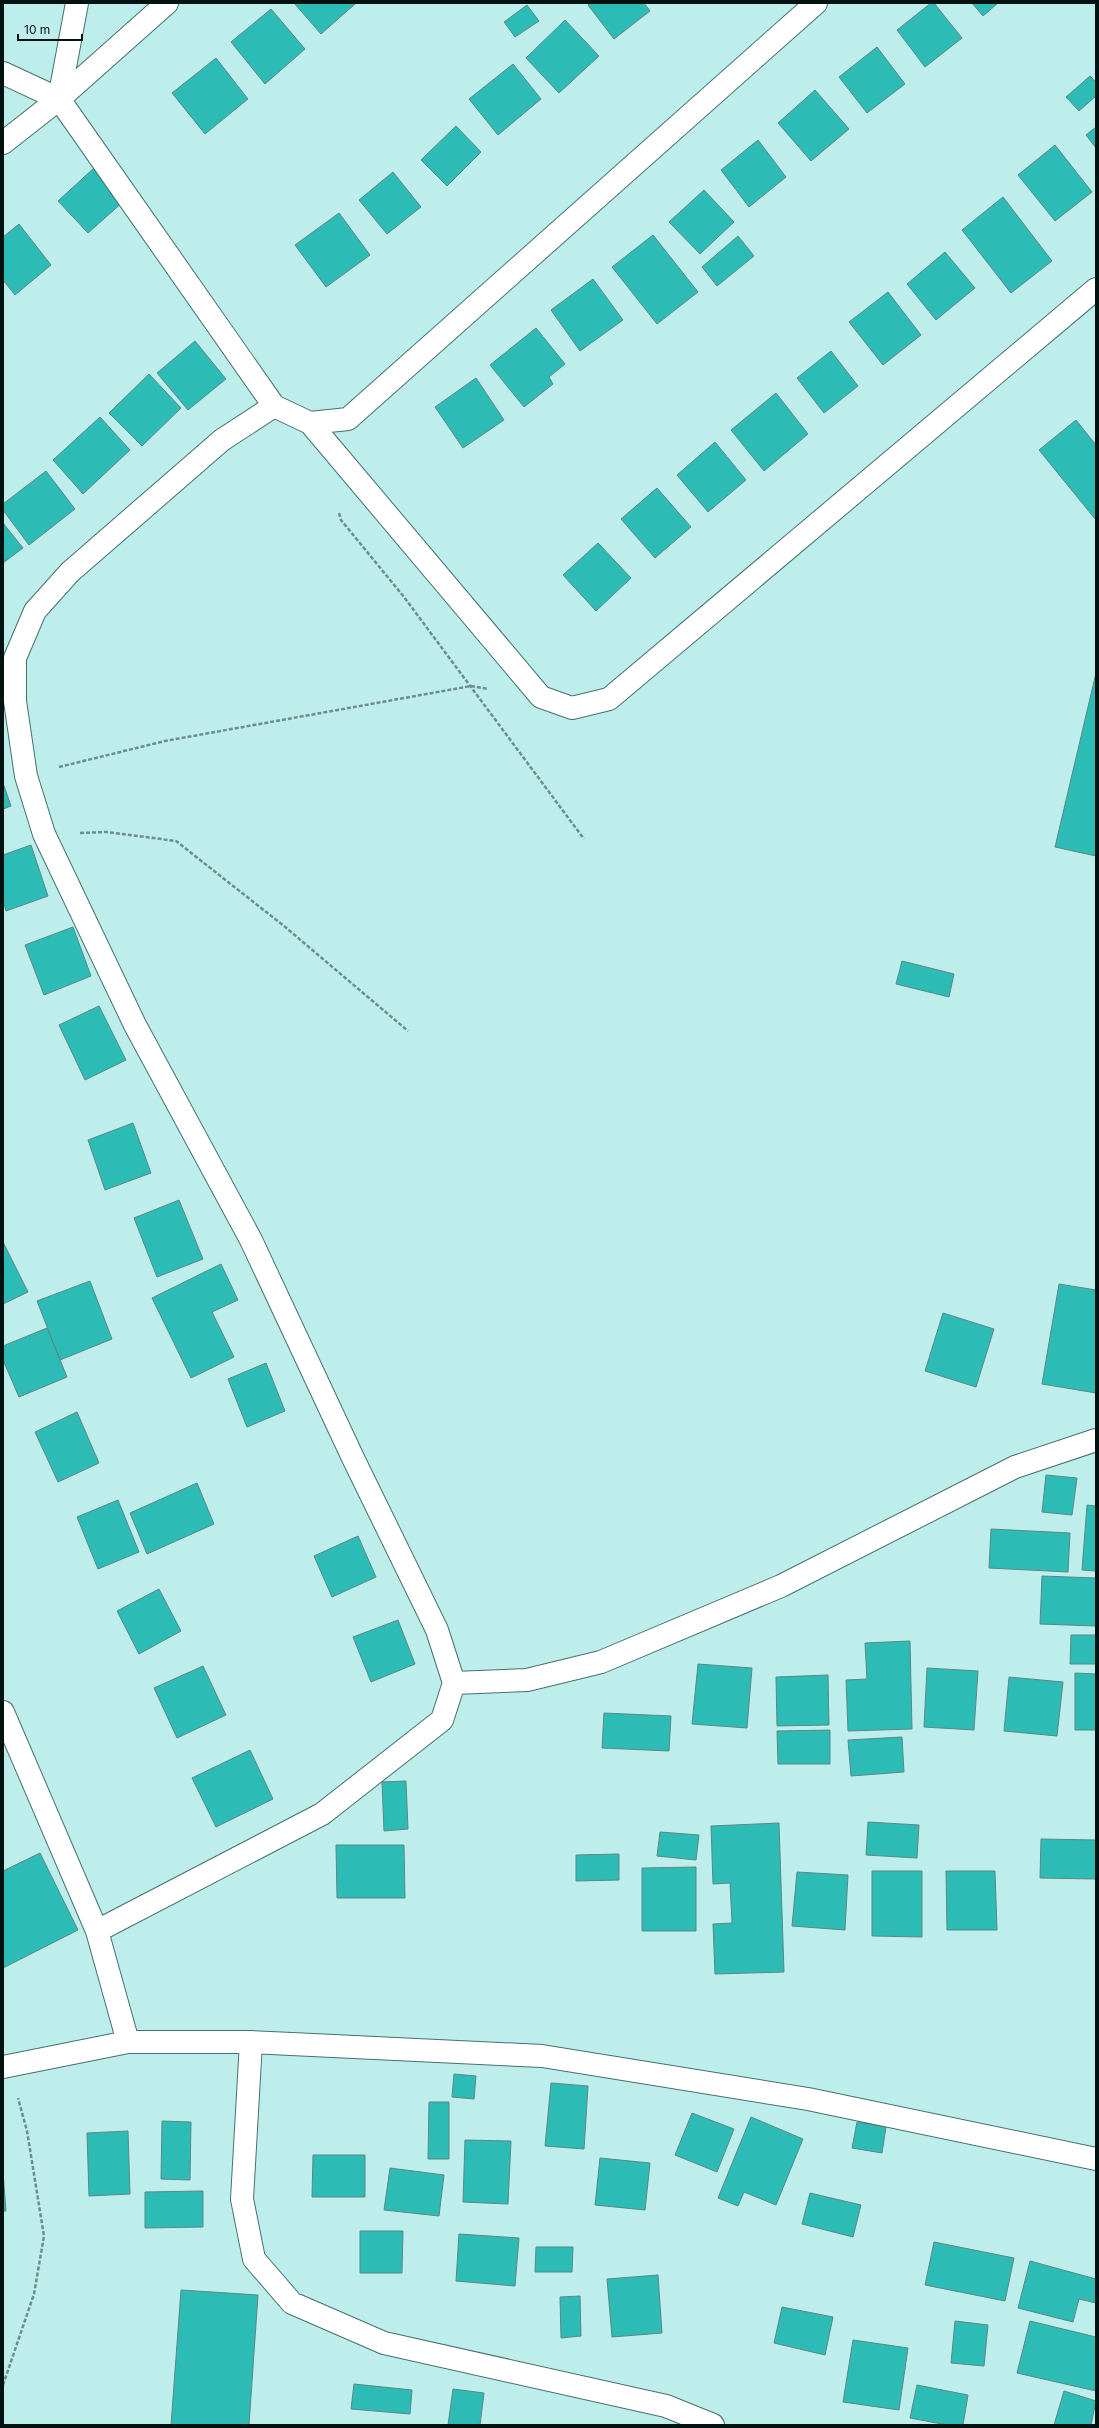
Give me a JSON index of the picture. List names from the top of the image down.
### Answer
{
  "scale_bar": "10 m"
}
